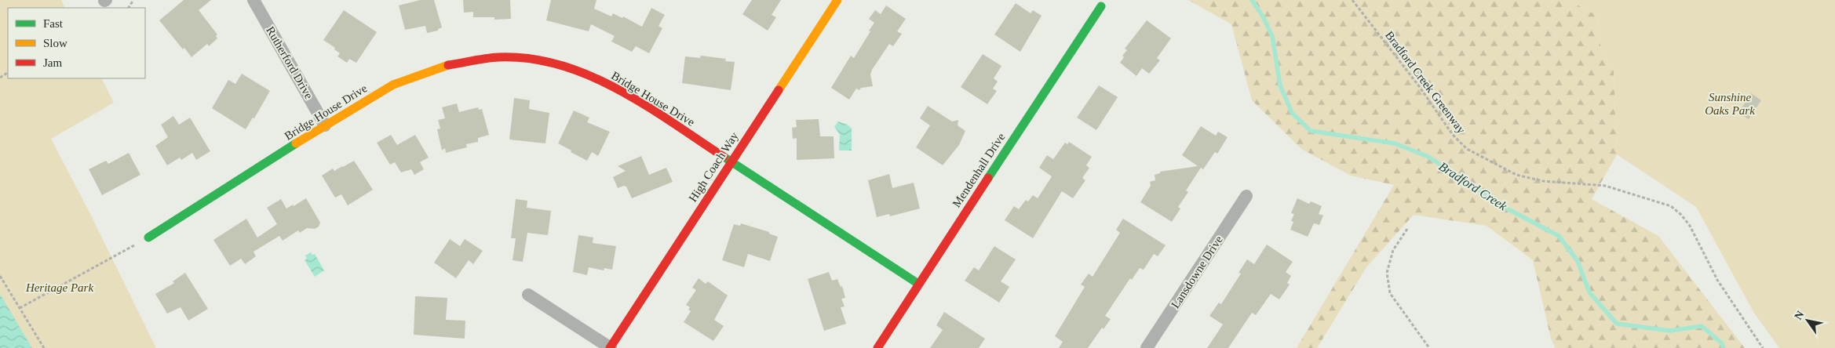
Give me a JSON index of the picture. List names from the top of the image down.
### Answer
{
  "streets": {
    "street": [
      "Rutherford Drive",
      "Bridge House Drive",
      "High Coach Way",
      "Mendenhall Drive",
      "Lansdowne Drive"
    ],
    "path": ["Bradford Creek Greenway"]
  },
  "crossings": [
    ["Rutherford Drive", "Bridge House Drive"],
    ["Bridge House Drive", "High Coach Way"],
    ["Bridge House Drive", "Mendenhall Drive"]
  ],
  "water": ["Bradford Creek"],
  "parks": ["Sunshine Oaks Park", "Heritage Park"],
  "legend": ["Fast", "Slow", "Jam"],
  "north": "top left"
}
